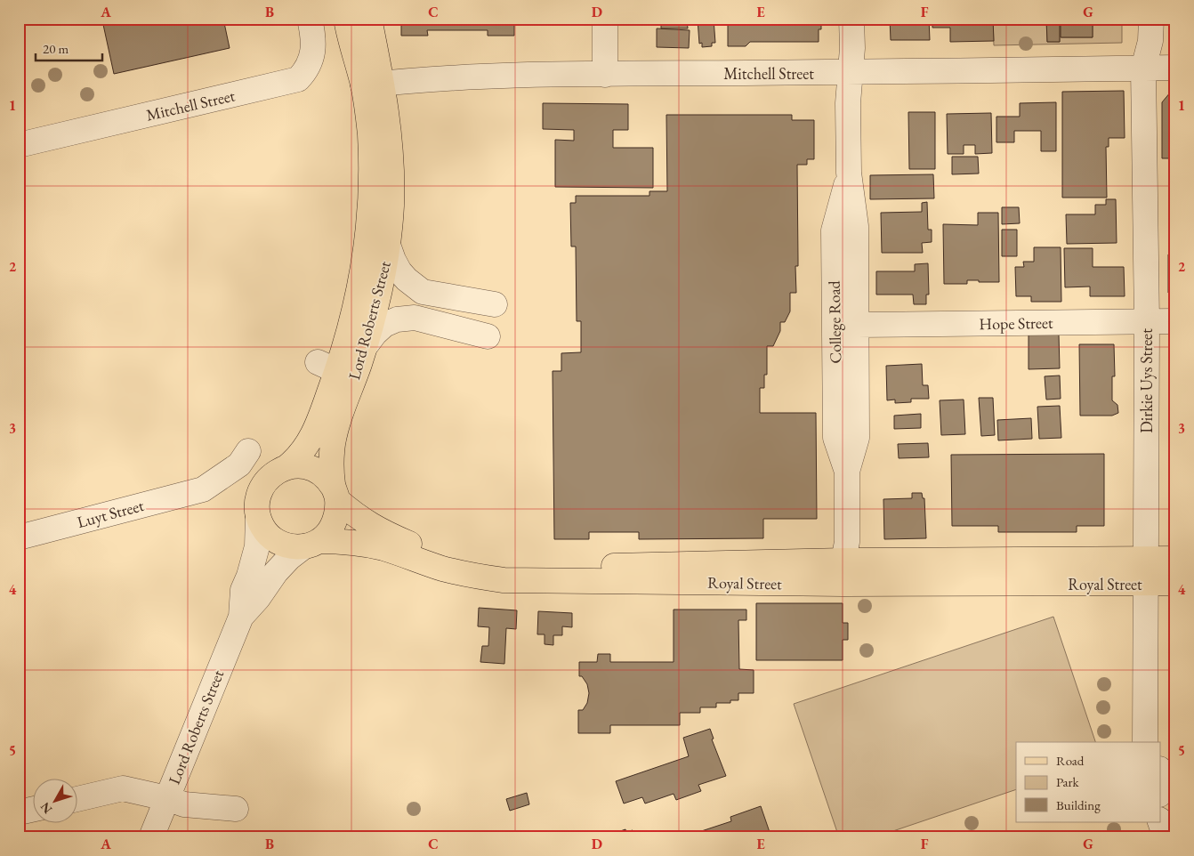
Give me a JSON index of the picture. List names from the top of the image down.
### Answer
{
  "streets": {
    "main road": ["Lord Roberts Street", "Royal Street"],
    "street": [
      "Mitchell Street",
      "College Road",
      "Hope Street",
      "Dirkie Uys Street",
      "Luyt Street"
    ]
  },
  "crossings": [
    ["Mitchell Street", "Lord Roberts Street"],
    ["Mitchell Street", "College Road"],
    ["Mitchell Street", "Dirkie Uys Street"],
    ["Lord Roberts Street", "Royal Street"],
    ["College Road", "Hope Street"],
    ["College Road", "Royal Street"],
    ["Hope Street", "Dirkie Uys Street"],
    ["Dirkie Uys Street", "Royal Street"]
  ],
  "legend": ["Road", "Park", "Building"],
  "scale_bar": "20 m",
  "north": "bottom left",
  "grid": {
    "columns": [
      "A",
      "B",
      "C",
      "D",
      "E",
      "F",
      "G"
    ],
    "rows": [
      "1",
      "2",
      "3",
      "4",
      "5"
    ]
  }
}
